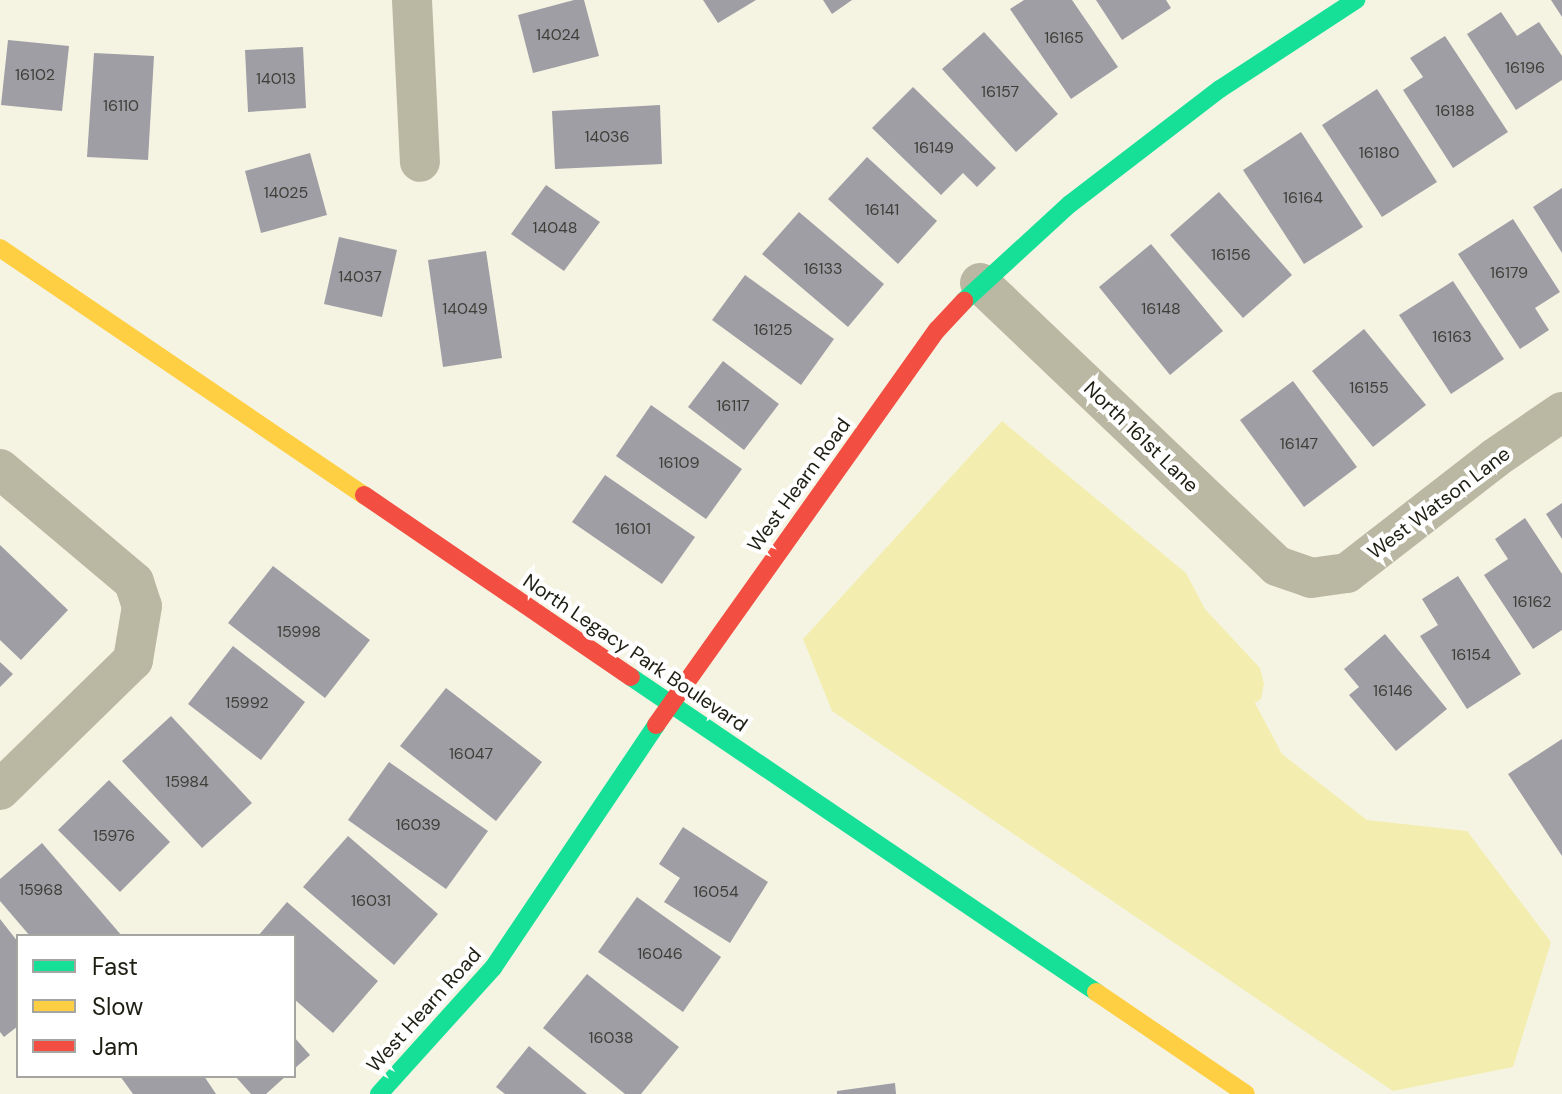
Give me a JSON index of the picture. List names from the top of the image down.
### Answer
{
  "streets": {
    "street": [
      "North 161st Lane",
      "West Hearn Road",
      "West Watson Lane",
      "North Legacy Park Boulevard"
    ]
  },
  "crossings": [
    ["North 161st Lane", "West Hearn Road"],
    ["North 161st Lane", "West Watson Lane"],
    ["West Hearn Road", "North Legacy Park Boulevard"]
  ],
  "house_numbers": [
    "14024",
    "16165",
    "16196",
    "16102",
    "14013",
    "16157",
    "16110",
    "16188",
    "14036",
    "16149",
    "16180",
    "14025",
    "16164",
    "16141",
    "14048",
    "16156",
    "16133",
    "16179",
    "14037",
    "14049",
    "16148",
    "16125",
    "16163",
    "16155",
    "16117",
    "16147",
    "16109",
    "16101",
    "16162",
    "15998",
    "16154",
    "16146",
    "15992",
    "16047",
    "15984",
    "16039",
    "15976",
    "15968",
    "16054",
    "16031",
    "16046",
    "16038"
  ],
  "legend": ["Fast", "Slow", "Jam"]
}
